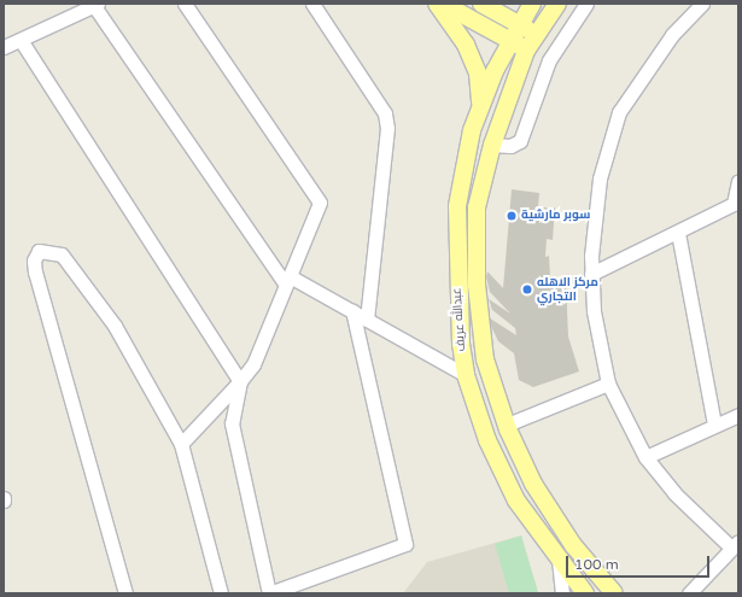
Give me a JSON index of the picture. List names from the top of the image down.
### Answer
{
  "streets": {
    "main road": ["عبدالله عريف"]
  },
  "places": ["سوبر مارشية", "مركز الاهله التجاري"],
  "scale_bar": "100 m"
}
